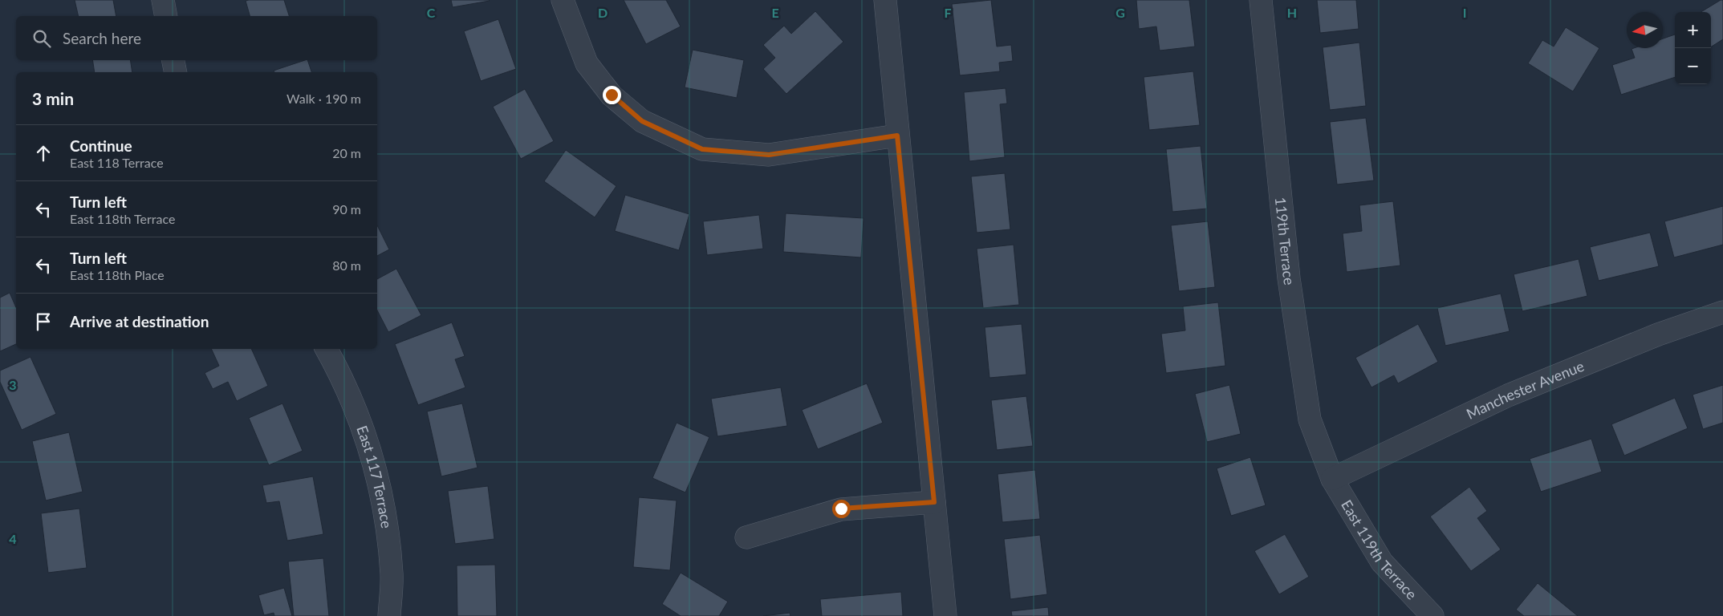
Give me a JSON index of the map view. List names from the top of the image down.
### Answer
{
  "streets": {
    "street": [
      "119th Terrace",
      "Manchester Avenue",
      "East 117 Terrace",
      "East 119th Terrace"
    ]
  },
  "crossings": [
    ["119th Terrace", "Manchester Avenue"],
    ["119th Terrace", "East 119th Terrace"],
    ["Manchester Avenue", "East 119th Terrace"]
  ],
  "north": "left",
  "page": {
    "map_buttons": ["+", "−"],
    "search": "Search here",
    "heading": ["3 min", "Walk · 190 m"],
    "list": [
      ["Continue", "East 118 Terrace", "20 m"],
      ["Turn left", "East 118th Terrace", "90 m"],
      ["Turn left", "East 118th Place", "80 m"],
      "Arrive at destination"
    ]
  },
  "grid": {
    "columns": [
      "C",
      "D",
      "E",
      "F",
      "G",
      "H",
      "I"
    ],
    "rows": ["3", "4"]
  }
}
